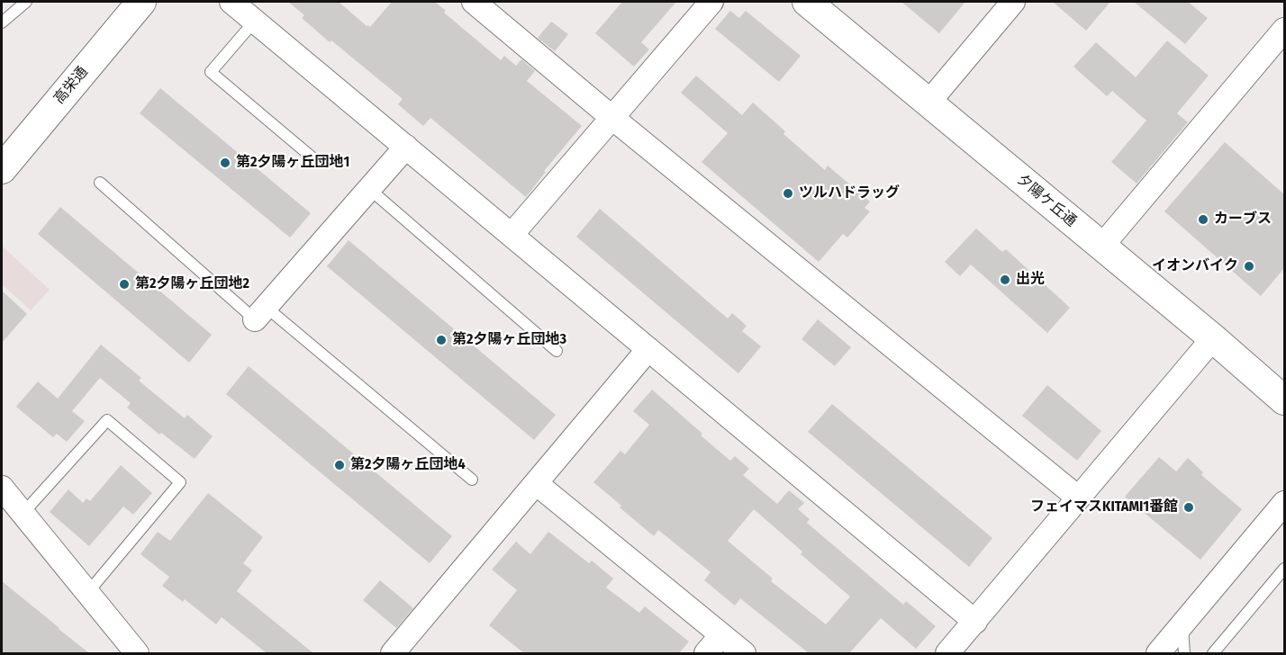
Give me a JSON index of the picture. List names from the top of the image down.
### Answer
{
  "streets": {
    "street": ["高栄通", "夕陽ケ丘通"]
  },
  "places": [
    "第2夕陽ヶ丘団地1",
    "ツルハドラッグ",
    "カーブス",
    "イオンバイク",
    "出光",
    "第2夕陽ヶ丘団地2",
    "第2夕陽ヶ丘団地3",
    "第2夕陽ヶ丘団地4",
    "フェイマスKITAMI1番館"
  ]
}
